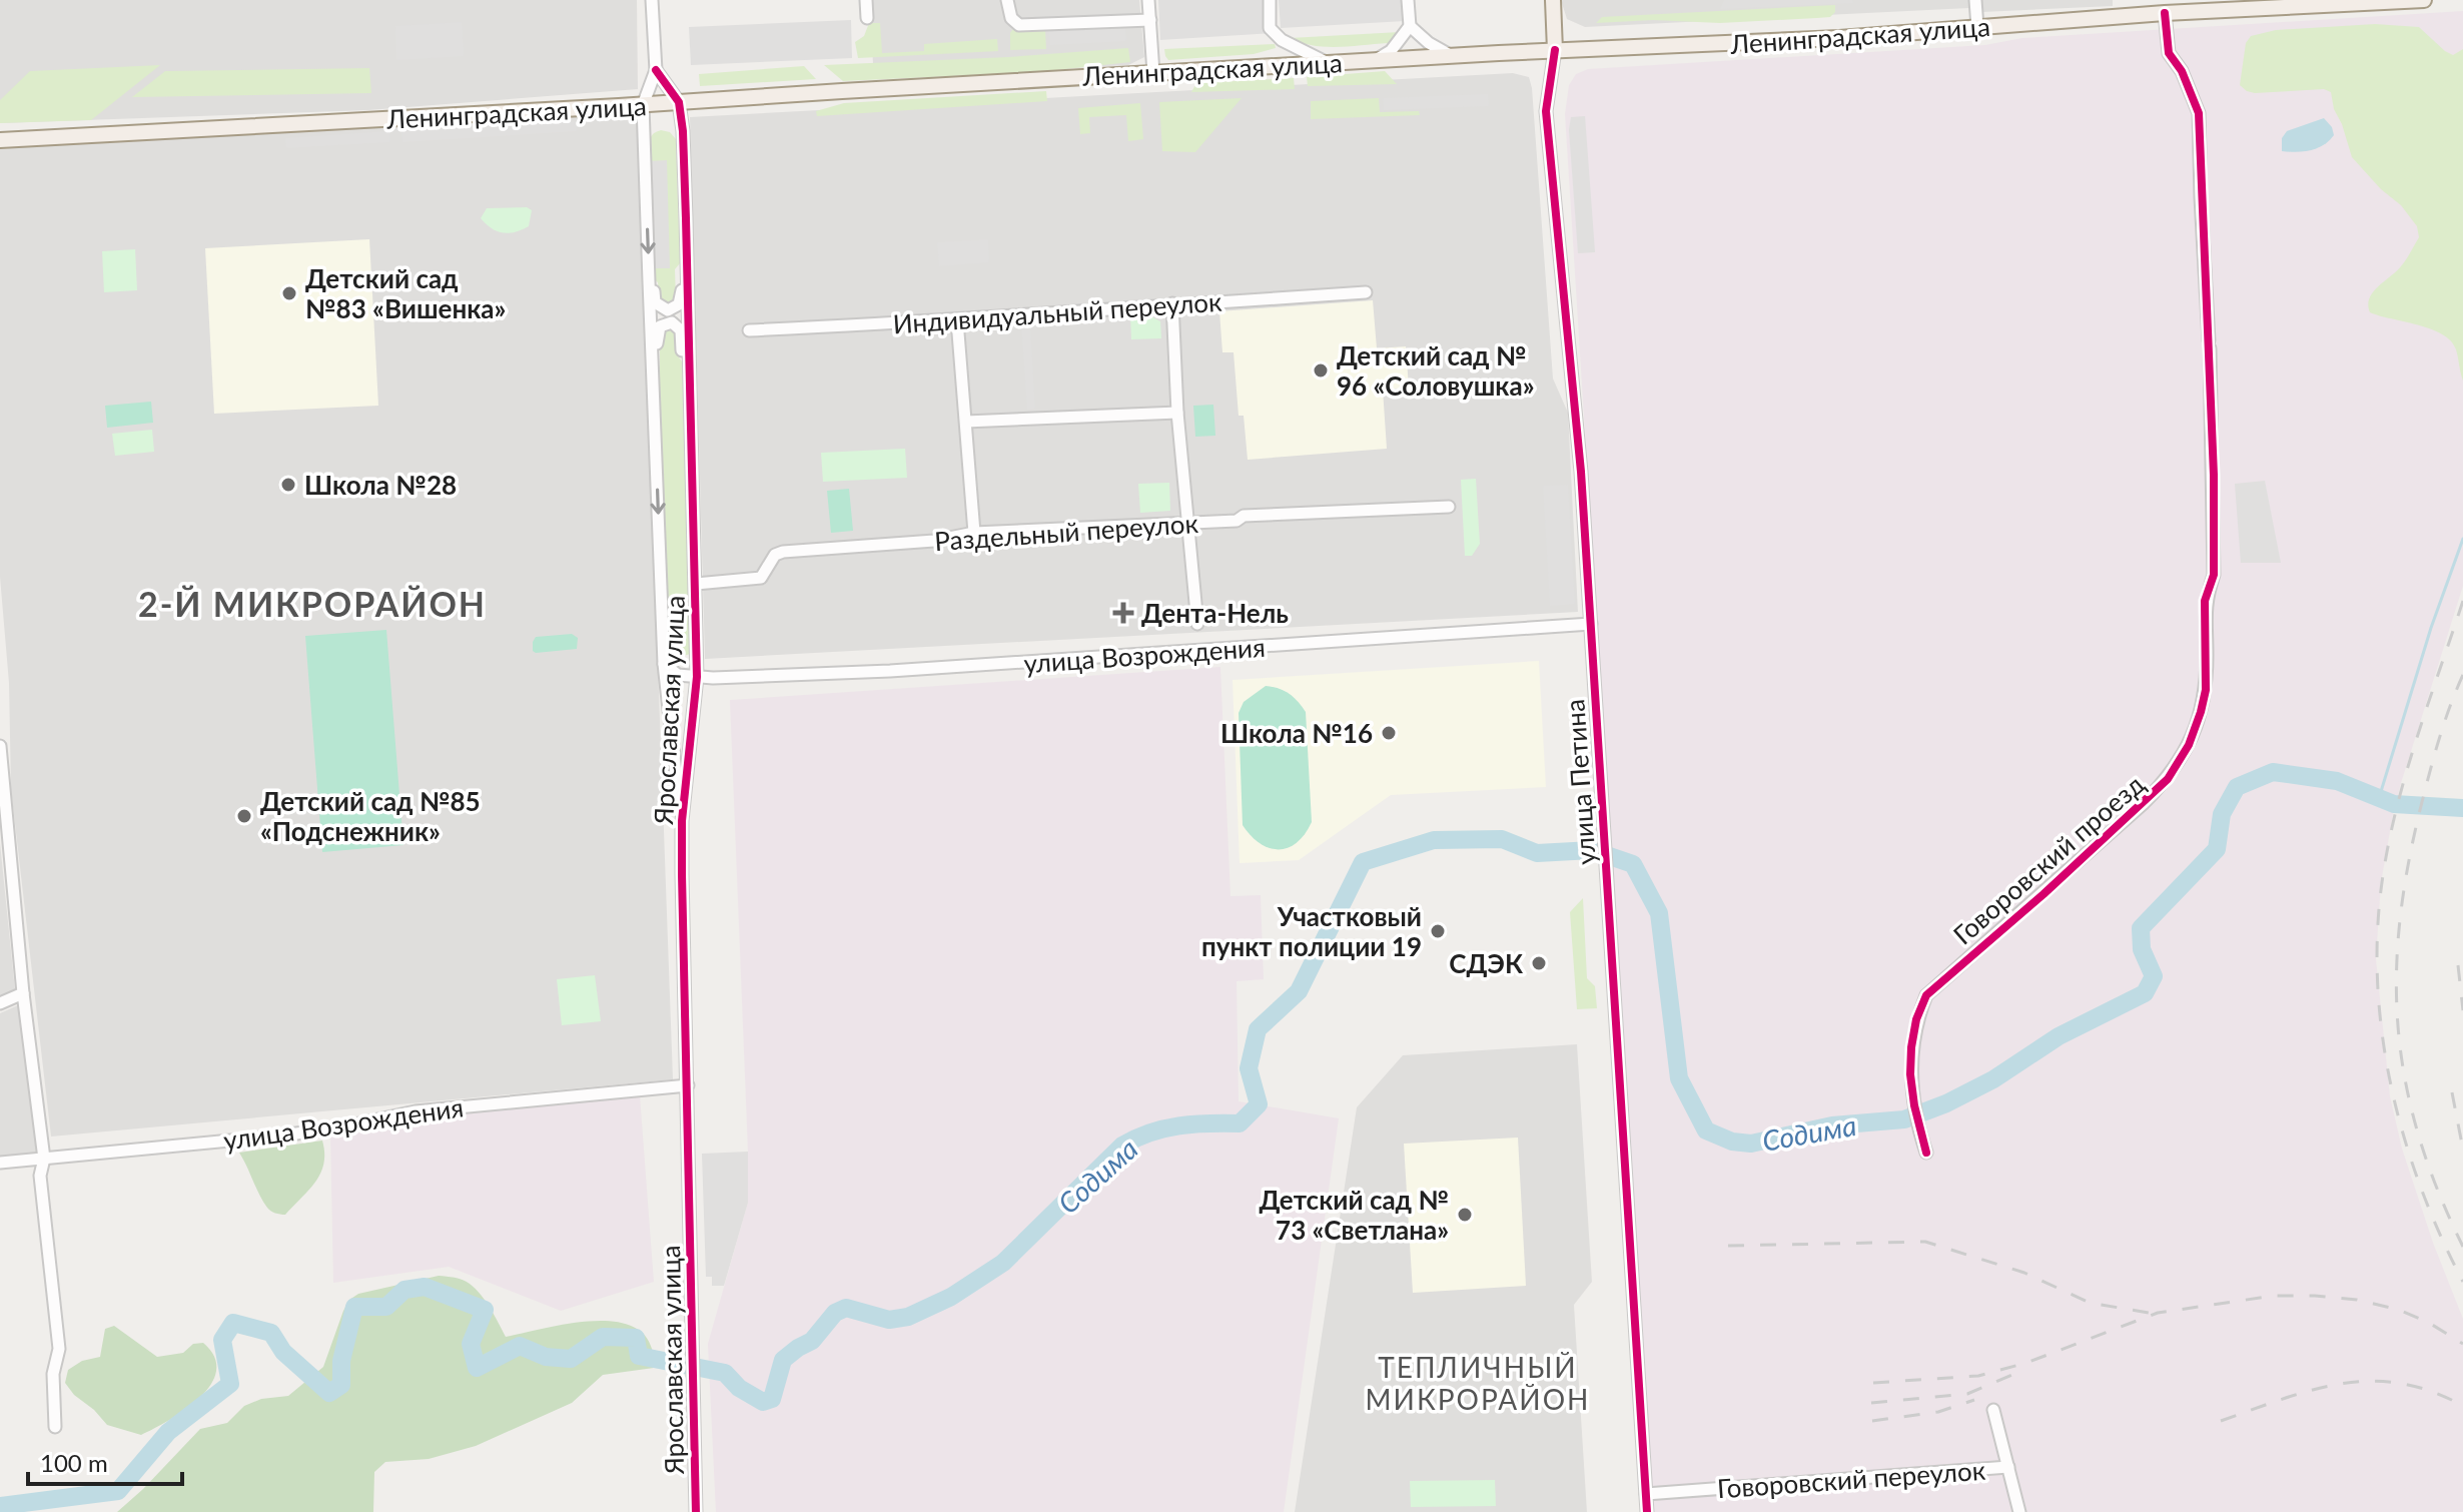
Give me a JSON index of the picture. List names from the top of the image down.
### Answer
{
  "streets": {
    "main road": ["Ленинградская улица", "улица Петина"],
    "street": [
      "Индивидуальный переулок",
      "Раздельный переулок",
      "улица Возрождения",
      "Ярославская улица",
      "Говоровский проезд",
      "Говоровский переулок"
    ]
  },
  "crossings": [
    ["Ленинградская улица", "Ярославская улица"],
    ["Ленинградская улица", "улица Петина"],
    ["Ленинградская улица", "Говоровский проезд"],
    ["Раздельный переулок", "Ярославская улица"],
    ["улица Возрождения", "Ярославская улица"],
    ["улица Возрождения", "улица Петина"],
    ["улица Петина", "Говоровский переулок"]
  ],
  "districts": ["2-Й МИКРОРАЙОН", "ТЕПЛИЧНЫЙ МИКРОРАЙОН"],
  "water": ["Содима"],
  "places": {
    "other": [
      "Детский сад №83 «Вишенка»",
      "Детский сад № 96 «Соловушка»",
      "Школа №28",
      "Школа №16",
      "Детский сад №85 «Подснежник»",
      "Участковый пункт полиции 19",
      "СДЭК",
      "Детский сад № 73 «Светлана»"
    ],
    "health": ["Дента-Нель"]
  },
  "scale_bar": "100 m"
}
